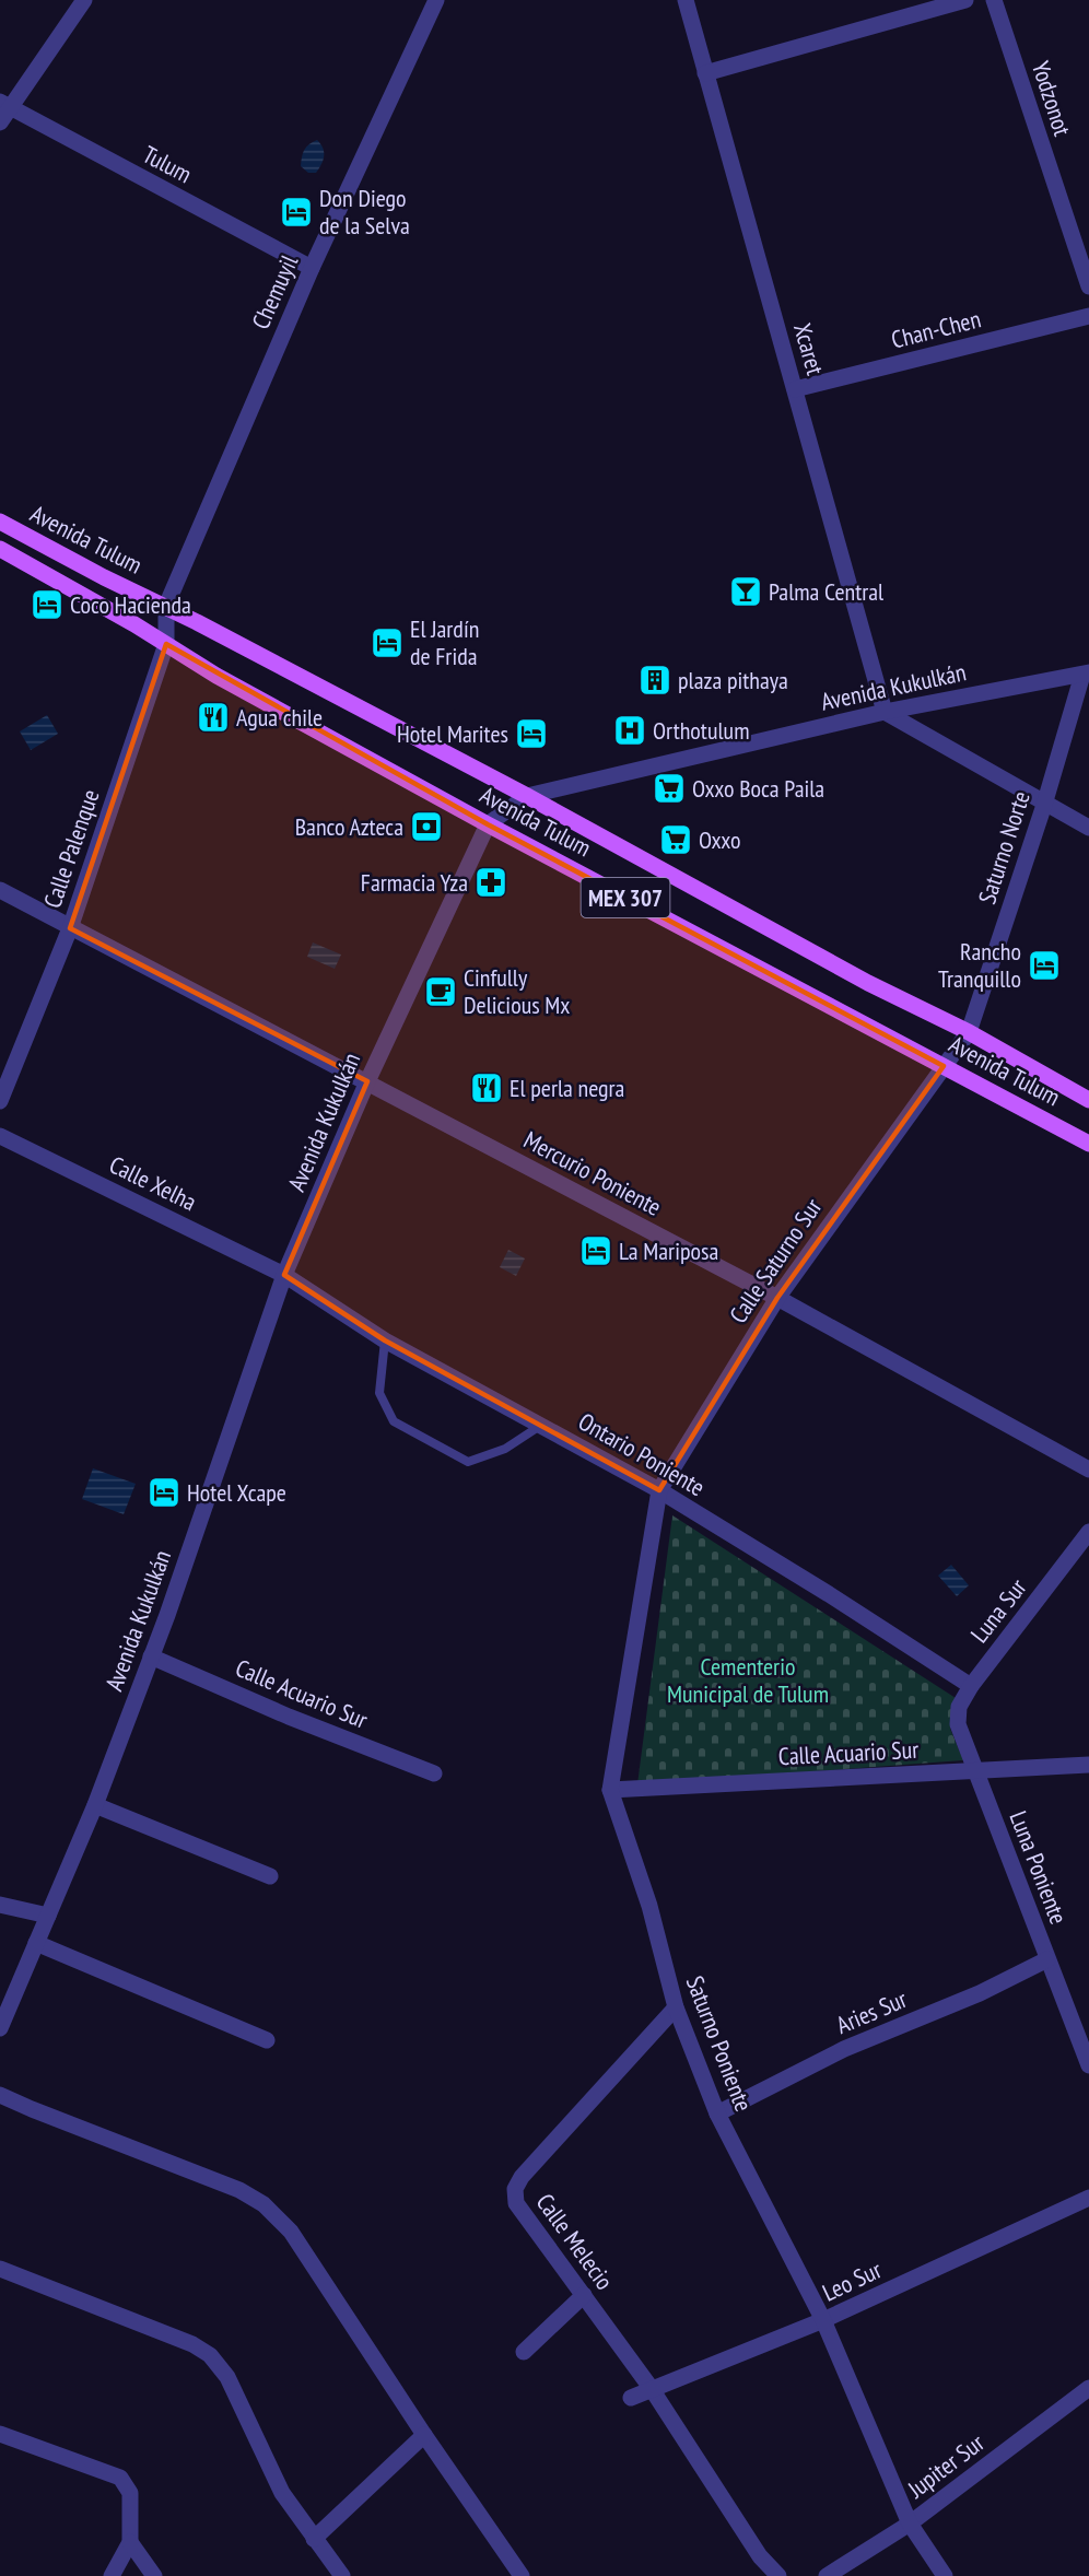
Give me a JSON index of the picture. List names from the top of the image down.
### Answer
{
  "streets": {
    "main road": ["Avenida Tulum", "MEX 307"],
    "street": [
      "Yodzonot",
      "Tulum",
      "Chemuyil",
      "Chan-Chen",
      "Xcaret",
      "Avenida Kukulkán",
      "Saturno Norte",
      "Calle Palenque",
      "Mercurio Poniente",
      "Calle Xelha",
      "Calle Saturno Sur",
      "Ontario Poniente",
      "Luna Sur",
      "Calle Acuario Sur",
      "Luna Poniente",
      "Aries Sur",
      "Saturno Poniente",
      "Calle Melecio",
      "Leo Sur",
      "Jupiter Sur"
    ]
  },
  "crossings": [
    ["Tulum", "Chemuyil"],
    ["Chemuyil", "Avenida Tulum"],
    ["Chemuyil", "Calle Palenque"],
    ["Chan-Chen", "Xcaret"],
    ["Xcaret", "Avenida Kukulkán"],
    ["Avenida Tulum", "Avenida Kukulkán"],
    ["Avenida Tulum", "Saturno Norte"],
    ["Avenida Tulum", "Calle Palenque"],
    ["Avenida Tulum", "Calle Saturno Sur"],
    ["Avenida Kukulkán", "Saturno Norte"],
    ["Avenida Kukulkán", "Mercurio Poniente"],
    ["Avenida Kukulkán", "Calle Xelha"],
    ["Avenida Kukulkán", "Ontario Poniente"],
    ["Avenida Kukulkán", "Calle Acuario Sur"],
    ["Saturno Norte", "Calle Saturno Sur"],
    ["Calle Palenque", "Mercurio Poniente"],
    ["Mercurio Poniente", "Calle Saturno Sur"],
    ["Calle Xelha", "Ontario Poniente"],
    ["Calle Saturno Sur", "Ontario Poniente"],
    ["Calle Saturno Sur", "Saturno Poniente"],
    ["Ontario Poniente", "Luna Sur"],
    ["Ontario Poniente", "Saturno Poniente"],
    ["Luna Sur", "Luna Poniente"],
    ["Calle Acuario Sur", "Luna Poniente"],
    ["Calle Acuario Sur", "Saturno Poniente"],
    ["Luna Poniente", "Aries Sur"],
    ["Aries Sur", "Saturno Poniente"],
    ["Saturno Poniente", "Calle Melecio"],
    ["Saturno Poniente", "Leo Sur"],
    ["Saturno Poniente", "Jupiter Sur"],
    ["Calle Melecio", "Leo Sur"]
  ],
  "parks": ["Cementerio Municipal de Tulum"],
  "places": {
    "hotel": [
      "Don Diego de la Selva",
      "Coco Hacienda",
      "El Jardín de Frida",
      "Hotel Marites",
      "Rancho Tranquillo",
      "La Mariposa",
      "Hotel Xcape"
    ],
    "bar": ["Palma Central"],
    "building": ["plaza pithaya"],
    "restaurant": ["Agua chile", "El perla negra"],
    "hospital": ["Orthotulum"],
    "supermarket": ["Oxxo Boca Paila", "Oxxo"],
    "bank": ["Banco Azteca"],
    "pharmacy": ["Farmacia Yza"],
    "cafe": ["Cinfully Delicious Mx"]
  }
}
